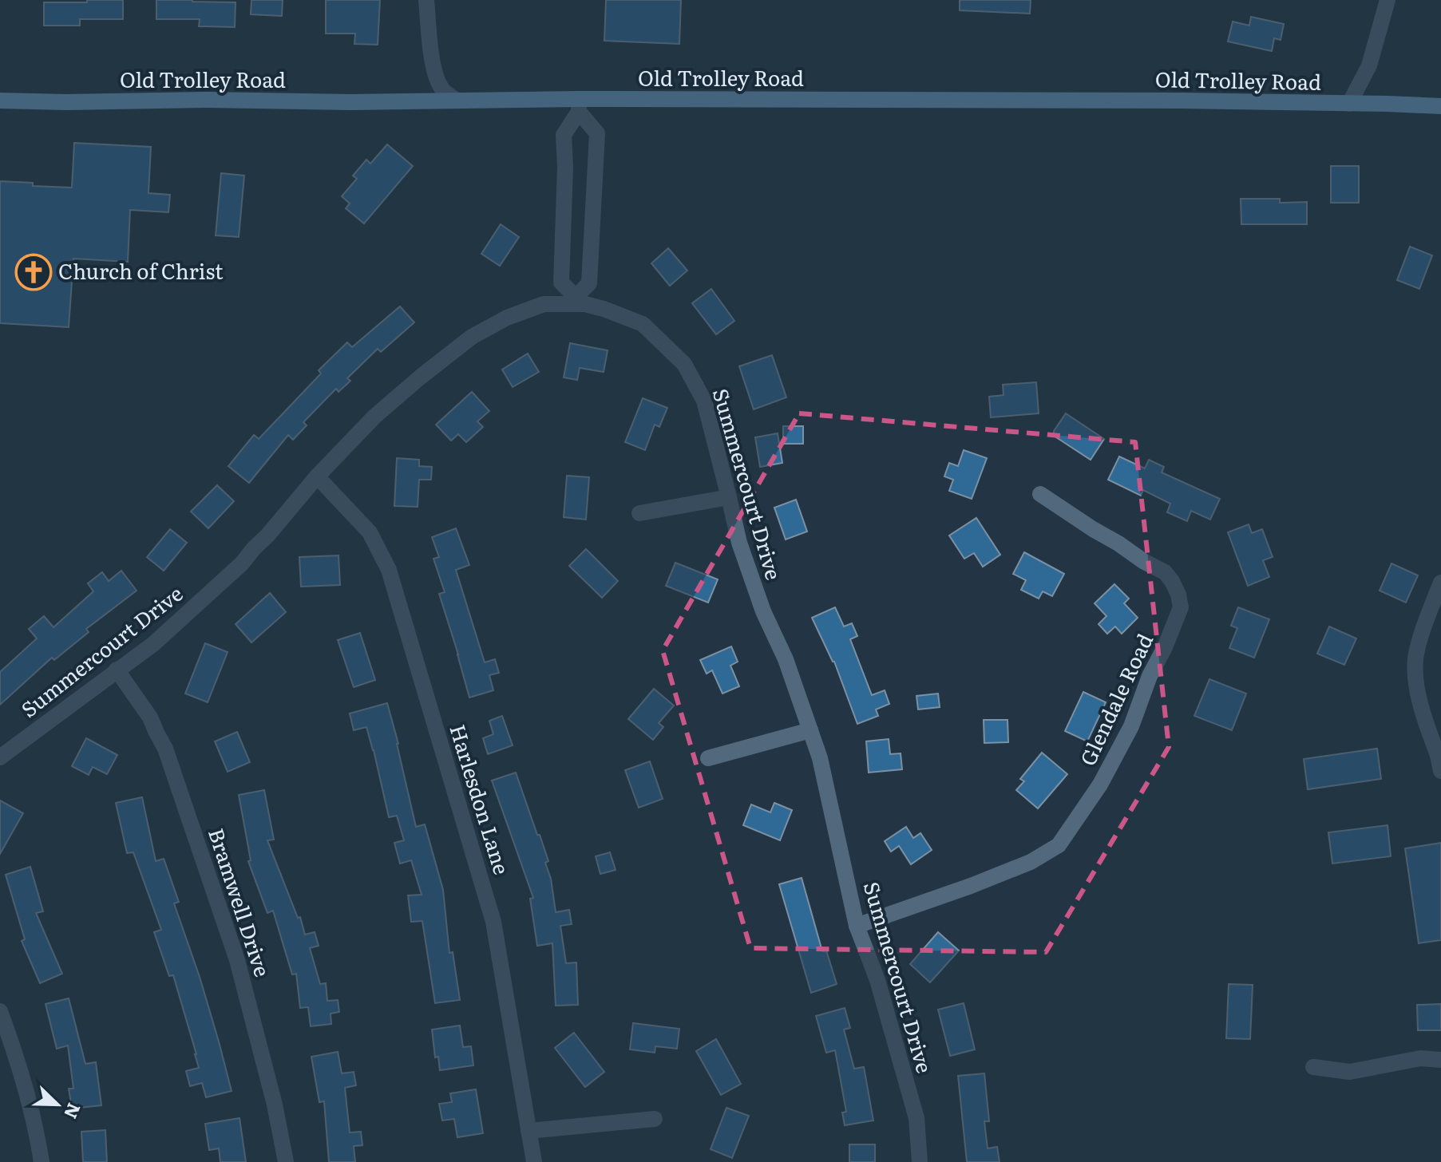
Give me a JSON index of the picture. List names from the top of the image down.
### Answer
{
  "streets": {
    "main road": ["Old Trolley Road"],
    "street": [
      "Summercourt Drive",
      "Glendale Road",
      "Harlesdon Lane",
      "Bramwell Drive"
    ]
  },
  "crossings": [
    ["Summercourt Drive", "Glendale Road"],
    ["Summercourt Drive", "Harlesdon Lane"],
    ["Summercourt Drive", "Bramwell Drive"]
  ],
  "places": {
    "church": ["Church of Christ"]
  },
  "north": "bottom right"
}
